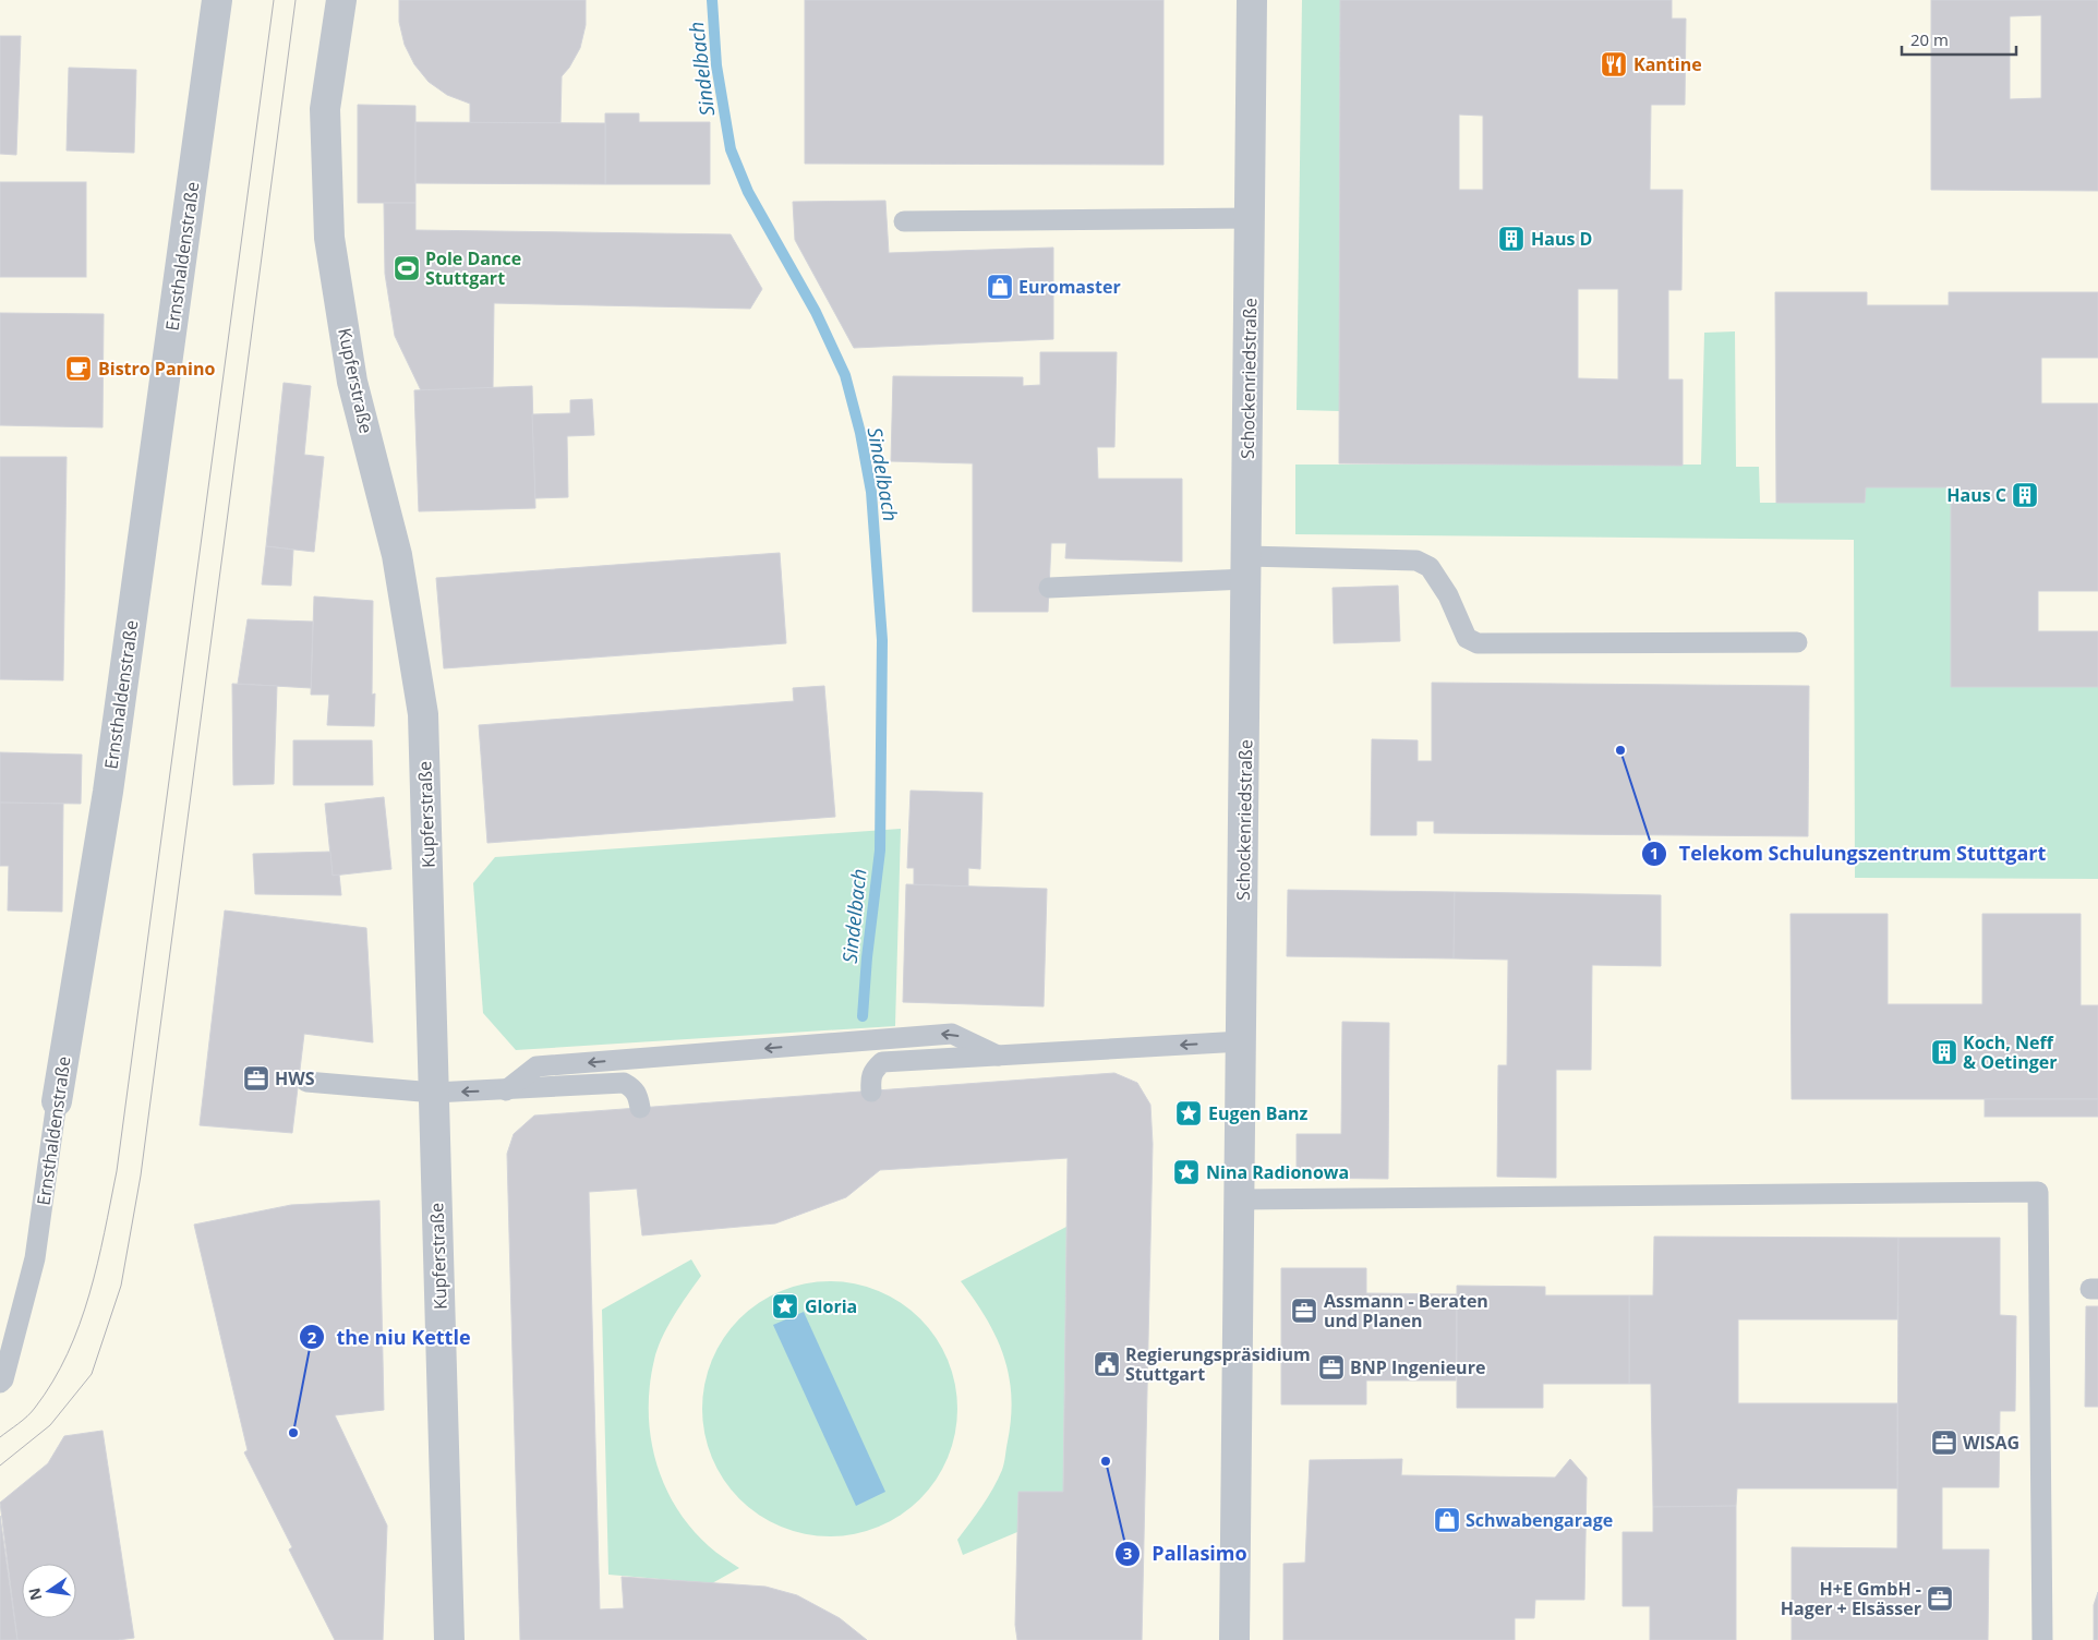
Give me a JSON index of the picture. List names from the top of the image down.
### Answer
{
  "streets": {
    "street": ["Ernsthaldenstraße", "Schockenriedstraße", "Kupferstraße"]
  },
  "water": ["Sindelbach"],
  "places": {
    "restaurant": ["Kantine"],
    "building": ["Haus D", "Haus C", "Koch, Neff & Oetinger"],
    "sports": ["Pole Dance Stuttgart"],
    "shop": ["Euromaster", "Schwabengarage"],
    "cafe": ["Bistro Panino"],
    "other": ["Telekom Schulungszentrum Stuttgart", "the niu Kettle", "Pallasimo"],
    "office": [
      "HWS",
      "Assmann - Beraten und Planen",
      "BNP Ingenieure",
      "WISAG",
      "H+E GmbH - Hager + Elsässer"
    ],
    "place": ["Eugen Banz", "Nina Radionowa", "Gloria"],
    "public building": ["Regierungspräsidium Stuttgart"]
  },
  "scale_bar": "20 m",
  "north": "left"
}
